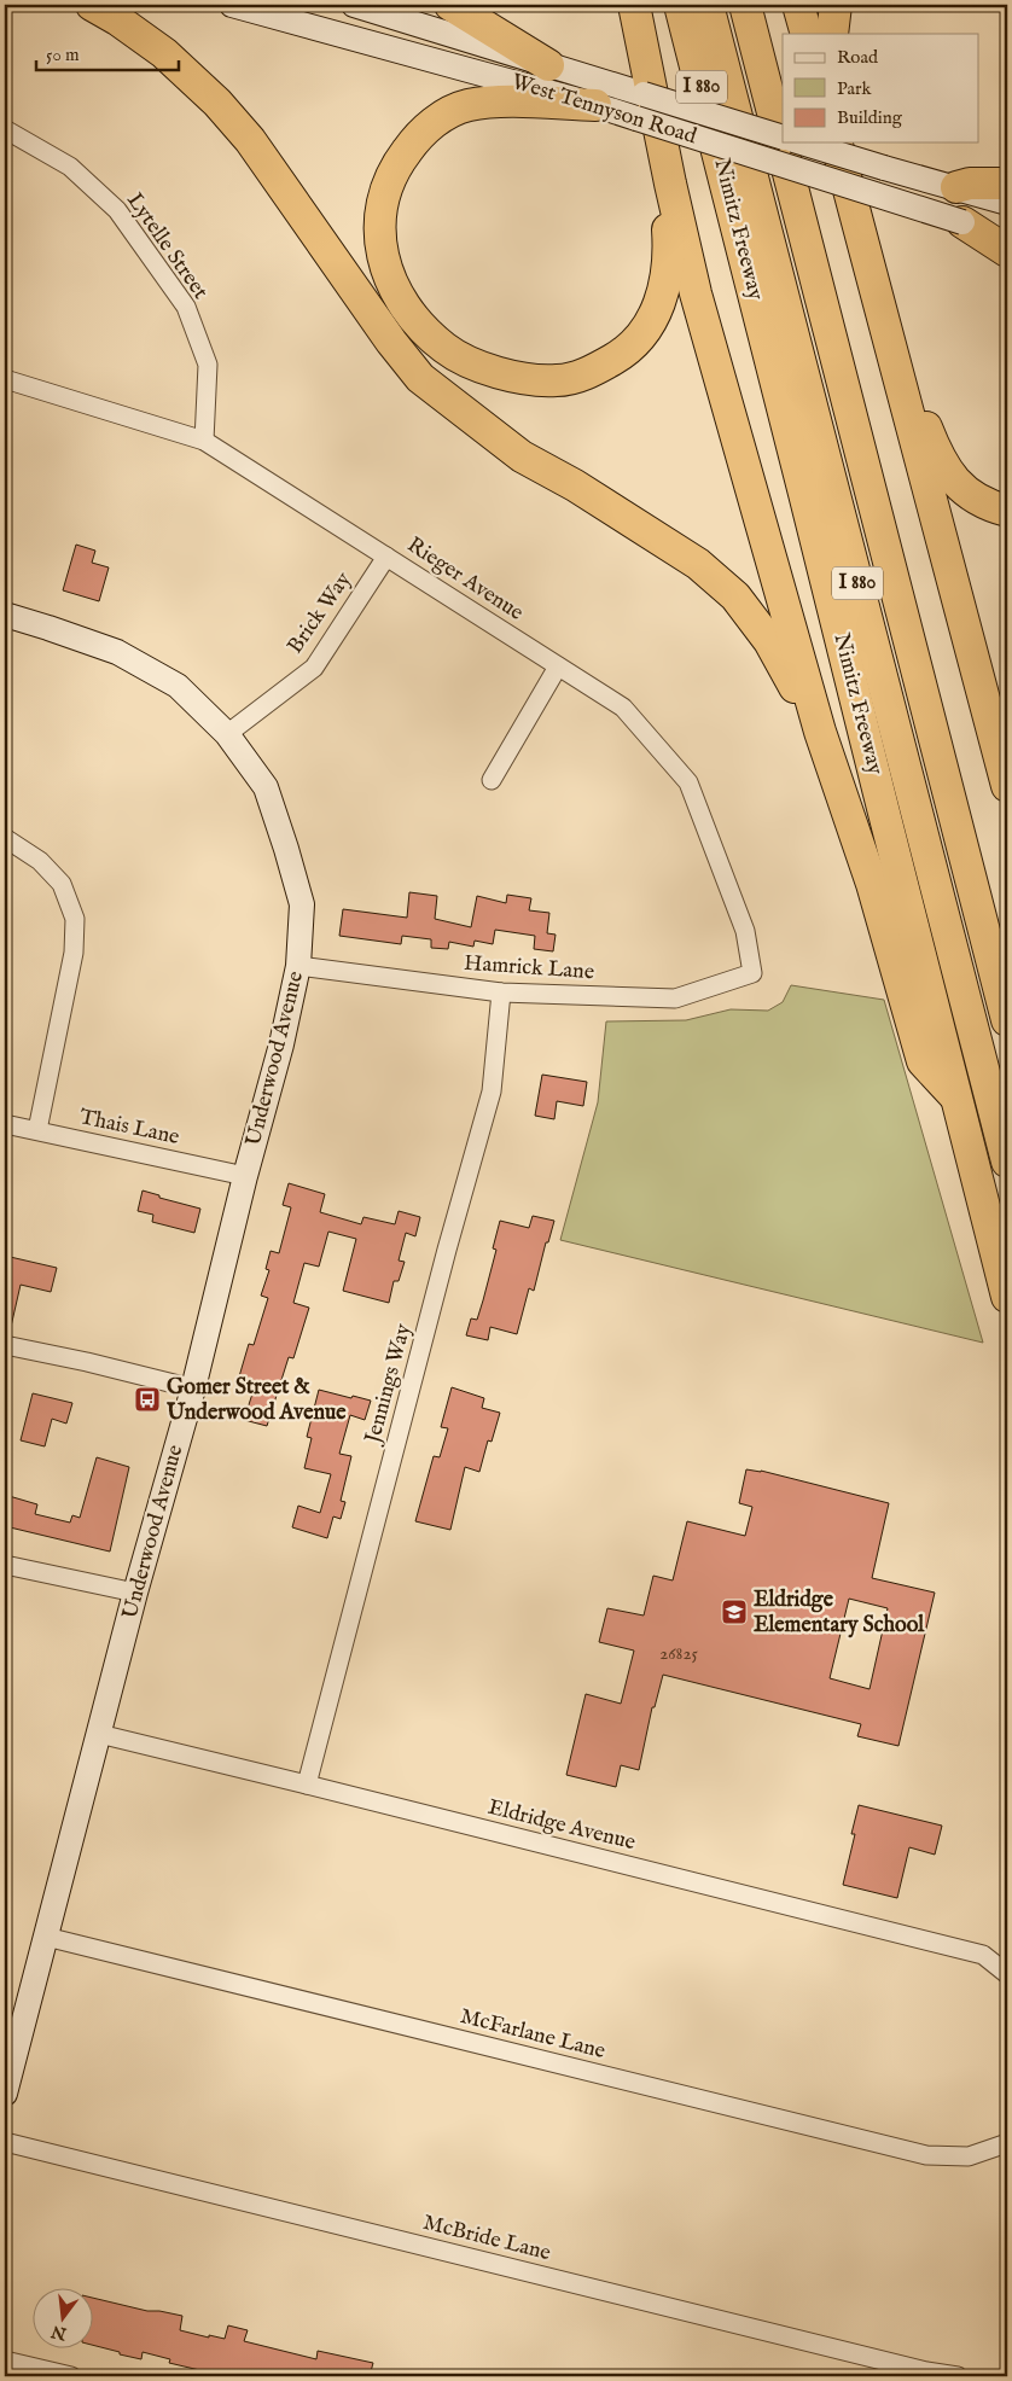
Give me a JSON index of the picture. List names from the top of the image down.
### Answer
{
  "streets": {
    "highway": ["I 880", "Nimitz Freeway"],
    "street": [
      "West Tennyson Road",
      "Lytelle Street",
      "Rieger Avenue",
      "Brick Way",
      "Hamrick Lane",
      "Underwood Avenue",
      "Thais Lane",
      "Jennings Way",
      "Eldridge Avenue",
      "McFarlane Lane",
      "McBride Lane"
    ]
  },
  "crossings": [
    ["Lytelle Street", "Rieger Avenue"],
    ["Rieger Avenue", "Brick Way"],
    ["Rieger Avenue", "Hamrick Lane"],
    ["Brick Way", "Underwood Avenue"],
    ["Hamrick Lane", "Underwood Avenue"],
    ["Hamrick Lane", "Jennings Way"],
    ["Underwood Avenue", "Thais Lane"],
    ["Underwood Avenue", "Eldridge Avenue"],
    ["Underwood Avenue", "McFarlane Lane"],
    ["Jennings Way", "Eldridge Avenue"]
  ],
  "places": {
    "bus stop": ["Gomer Street & Underwood Avenue"],
    "school or university": ["Eldridge Elementary School"]
  },
  "house_numbers": ["26825"],
  "legend": ["Road", "Park", "Building"],
  "scale_bar": "50 m",
  "north": "bottom"
}
